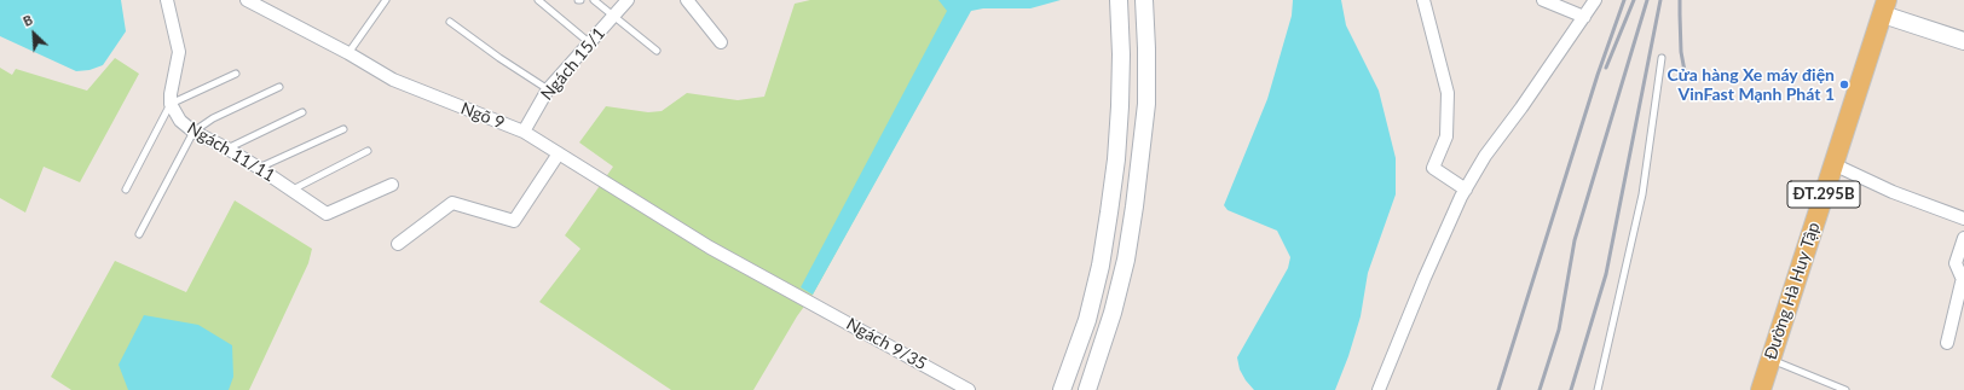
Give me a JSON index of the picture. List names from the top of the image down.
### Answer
{
  "streets": {
    "main road": ["ĐT.295B", "Đường Hà Huy Tập"],
    "street": [
      "Ngách 15/1",
      "Ngõ 9",
      "Ngách 11/11",
      "Ngách 9/35"
    ]
  },
  "crossings": [
    ["Ngách 15/1", "Ngõ 9"],
    ["Ngõ 9", "Ngách 9/35"]
  ],
  "places": ["Cửa hàng Xe máy điện VinFast Mạnh Phát 1"],
  "north": "top left"
}
